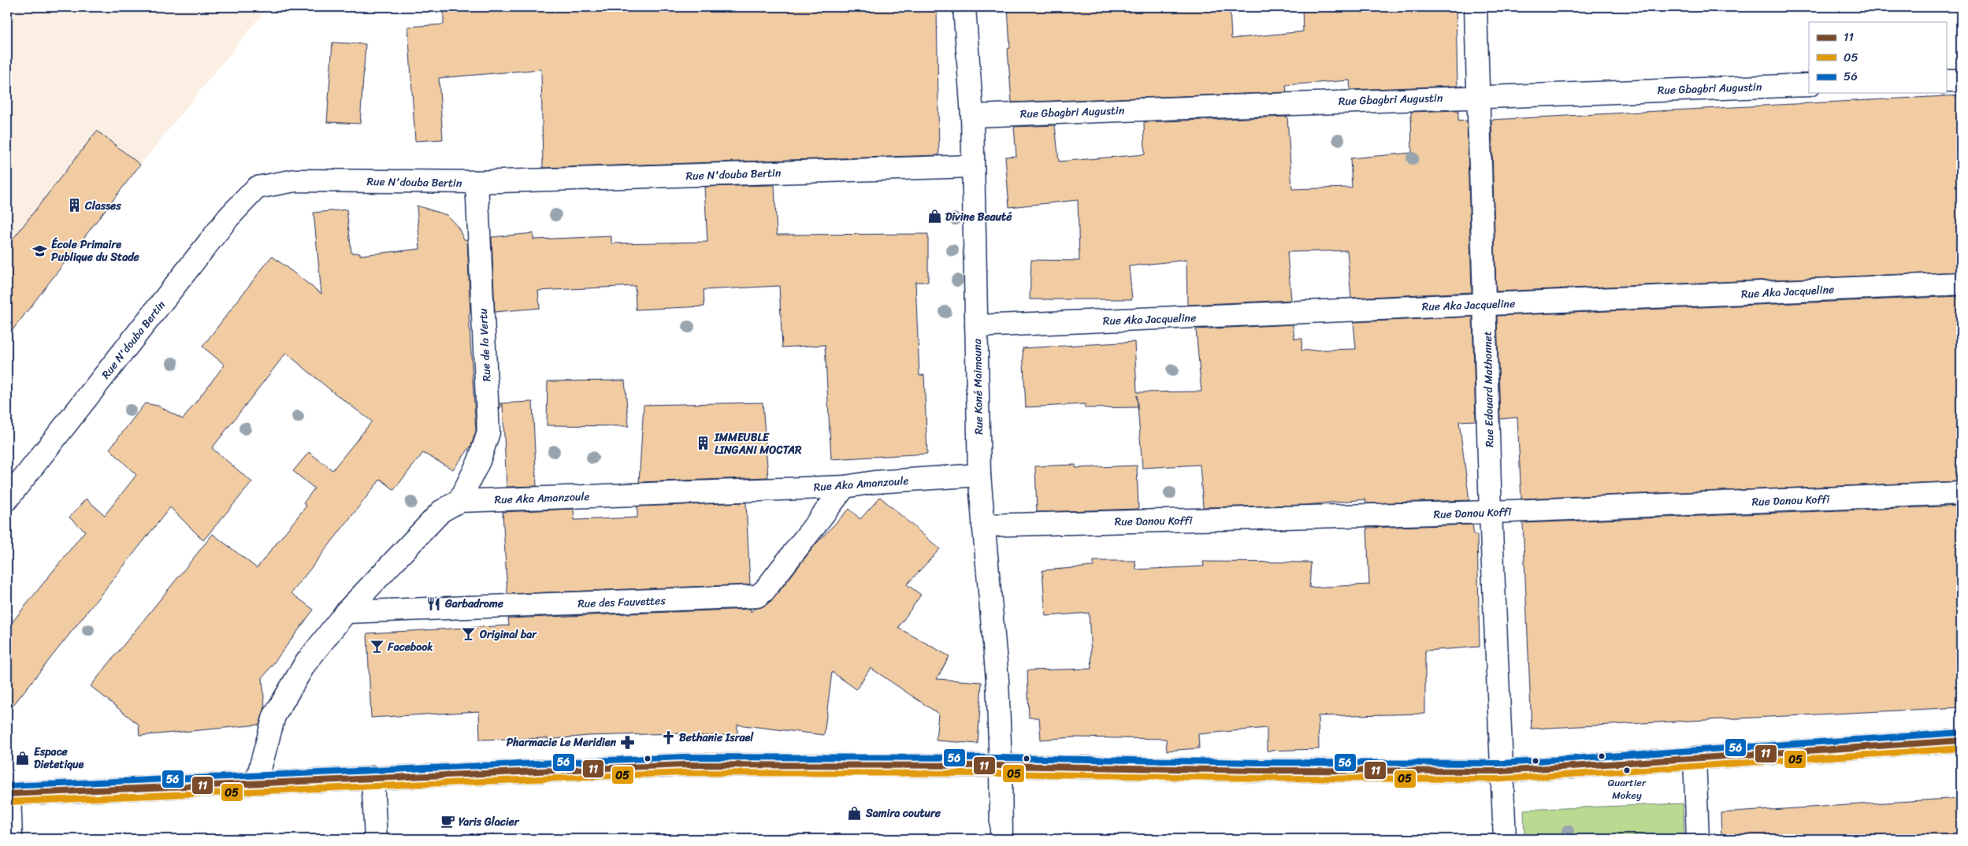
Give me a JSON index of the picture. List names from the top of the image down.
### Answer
{
  "streets": {
    "street": [
      "Rue Gbagbri Augustin",
      "Rue N'douba Bertin",
      "Rue Aka Jacqueline",
      "Rue de la Vertu",
      "Rue Koné Maimouna",
      "Rue Edouard Mathonnet",
      "Rue Aka Amanzoule",
      "Rue Danou Koffi",
      "Rue des Fauvettes"
    ]
  },
  "crossings": [
    ["Rue Gbagbri Augustin", "Rue Koné Maimouna"],
    ["Rue Gbagbri Augustin", "Rue Edouard Mathonnet"],
    ["Rue N'douba Bertin", "Rue de la Vertu"],
    ["Rue N'douba Bertin", "Rue Koné Maimouna"],
    ["Rue Aka Jacqueline", "Rue Koné Maimouna"],
    ["Rue Aka Jacqueline", "Rue Edouard Mathonnet"],
    ["Rue de la Vertu", "Rue Aka Amanzoule"],
    ["Rue Koné Maimouna", "Rue Aka Amanzoule"],
    ["Rue Koné Maimouna", "Rue Danou Koffi"],
    ["Rue Edouard Mathonnet", "Rue Danou Koffi"],
    ["Rue Aka Amanzoule", "Rue des Fauvettes"]
  ],
  "places": {
    "building": ["Classes", "IMMEUBLE LINGANI MOCTAR"],
    "shop": ["Divine Beauté", "Espace Dietetique", "Samira couture"],
    "school or university": ["École Primaire Publique du Stade"],
    "restaurant": ["Garbadrome"],
    "bar": ["Original bar", "Facebook"],
    "church": ["Bethanie Israel"],
    "pharmacy": ["Pharmacie Le Meridien"],
    "other": ["Quartier Mokey"],
    "cafe": ["Yaris Glacier"]
  },
  "lines": ["transit line 56", "transit line 11", "transit line 05"],
  "legend": ["11", "05", "56"]
}
